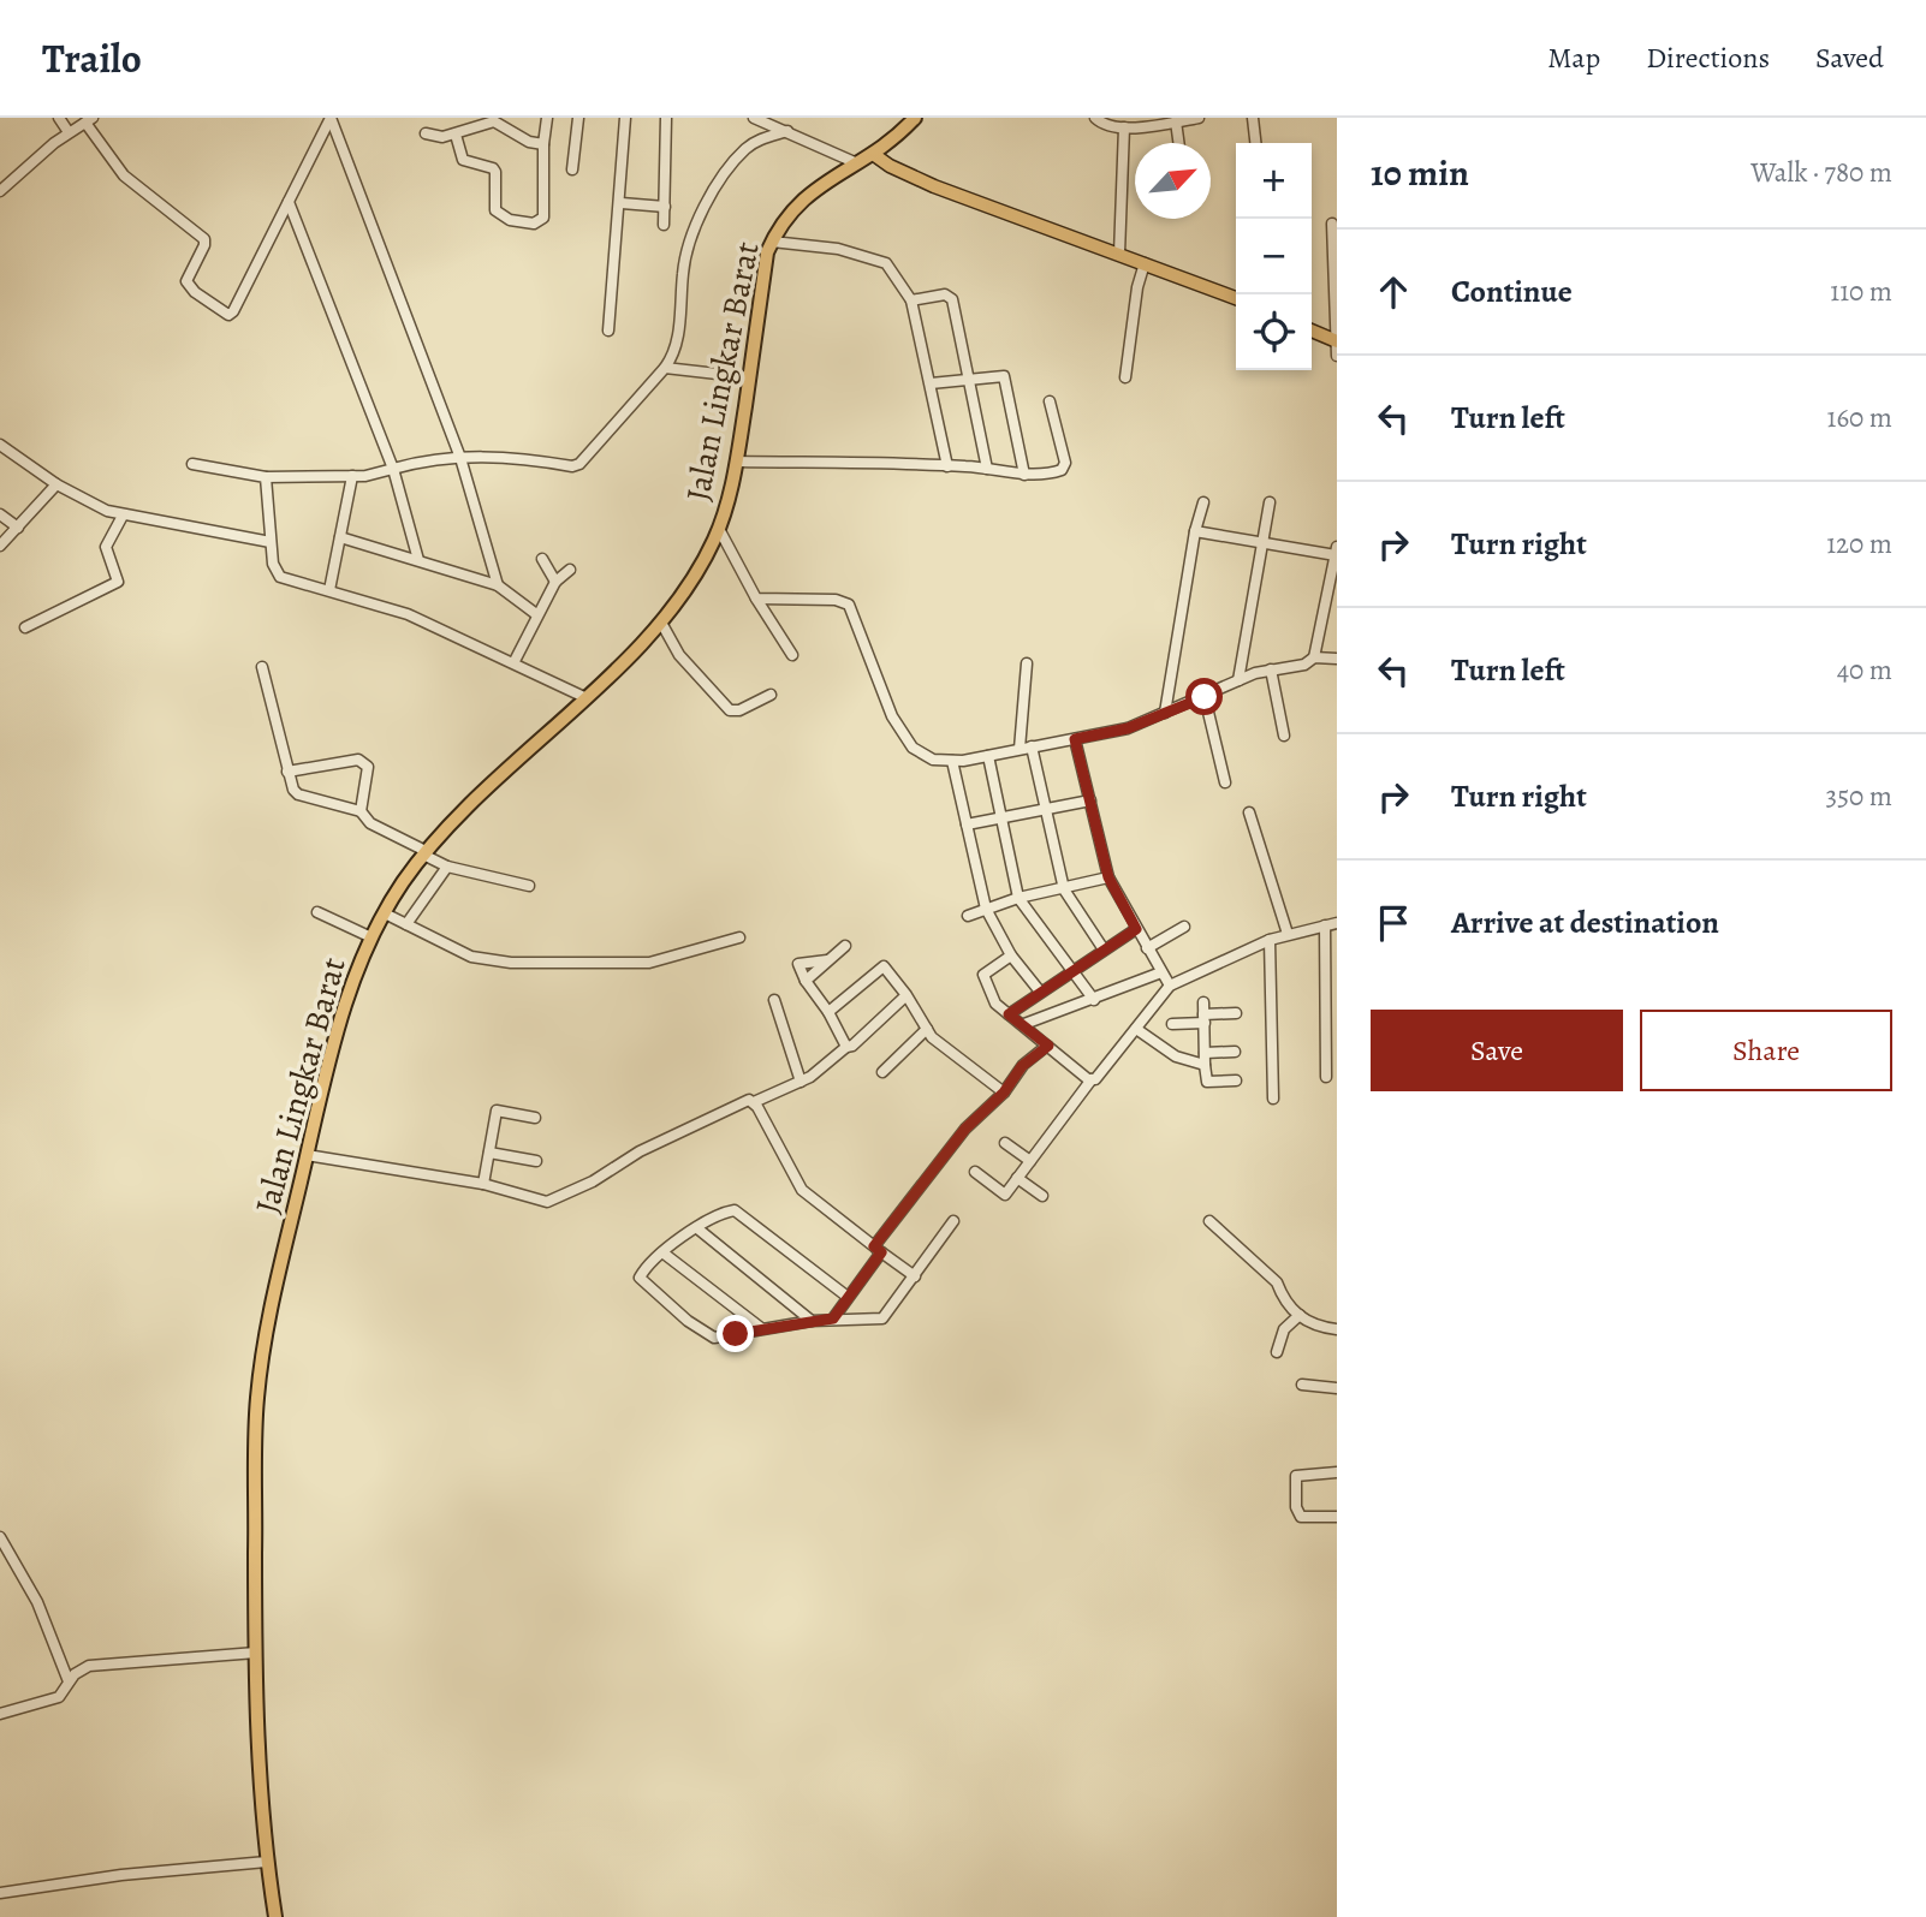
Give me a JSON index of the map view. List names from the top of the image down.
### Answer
{
  "streets": {
    "highway": ["Jalan Lingkar Barat"]
  },
  "north": "top right",
  "page": {
    "header": "Trailo",
    "nav": ["Map", "Directions", "Saved"],
    "heading": ["10 min", "Walk · 780 m"],
    "map_buttons": ["+", "−"],
    "list": [
      ["Continue", "110 m"],
      ["Turn left", "160 m"],
      ["Turn right", "120 m"],
      ["Turn left", "40 m"],
      ["Turn right", "350 m"],
      "Arrive at destination"
    ],
    "buttons": ["Save", "Share"]
  }
}
